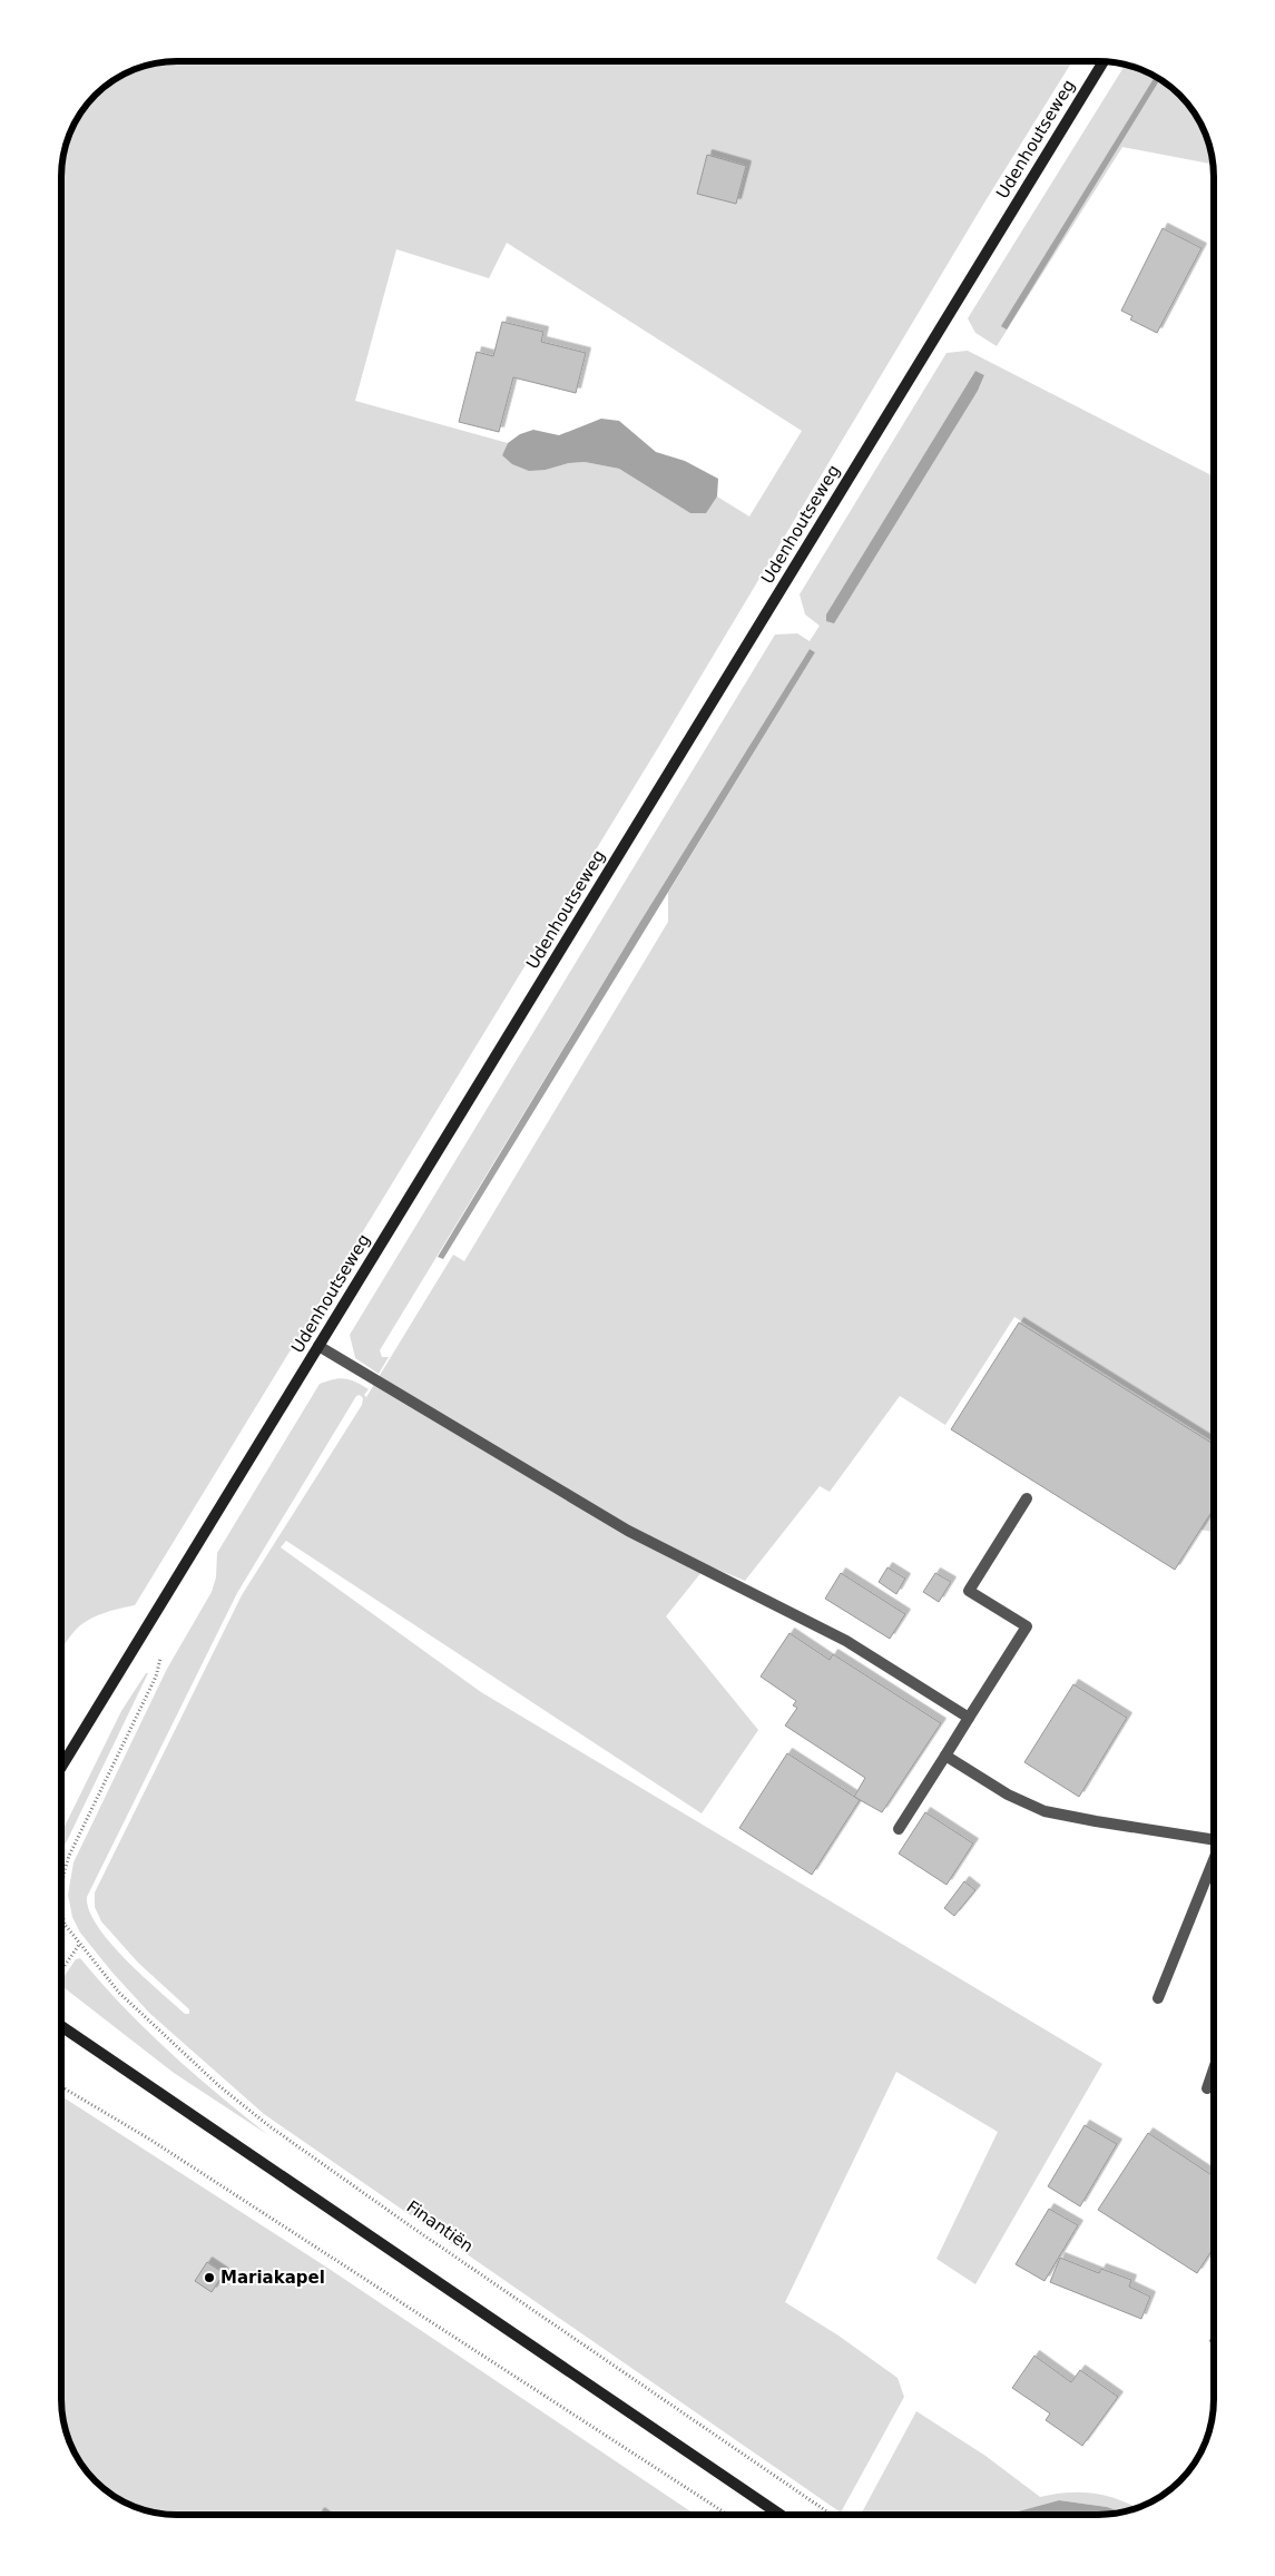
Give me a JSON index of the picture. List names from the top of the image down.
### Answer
{
  "streets": {
    "street": ["Udenhoutseweg"],
    "path": ["Finantiën"]
  },
  "places": ["Mariakapel"]
}
